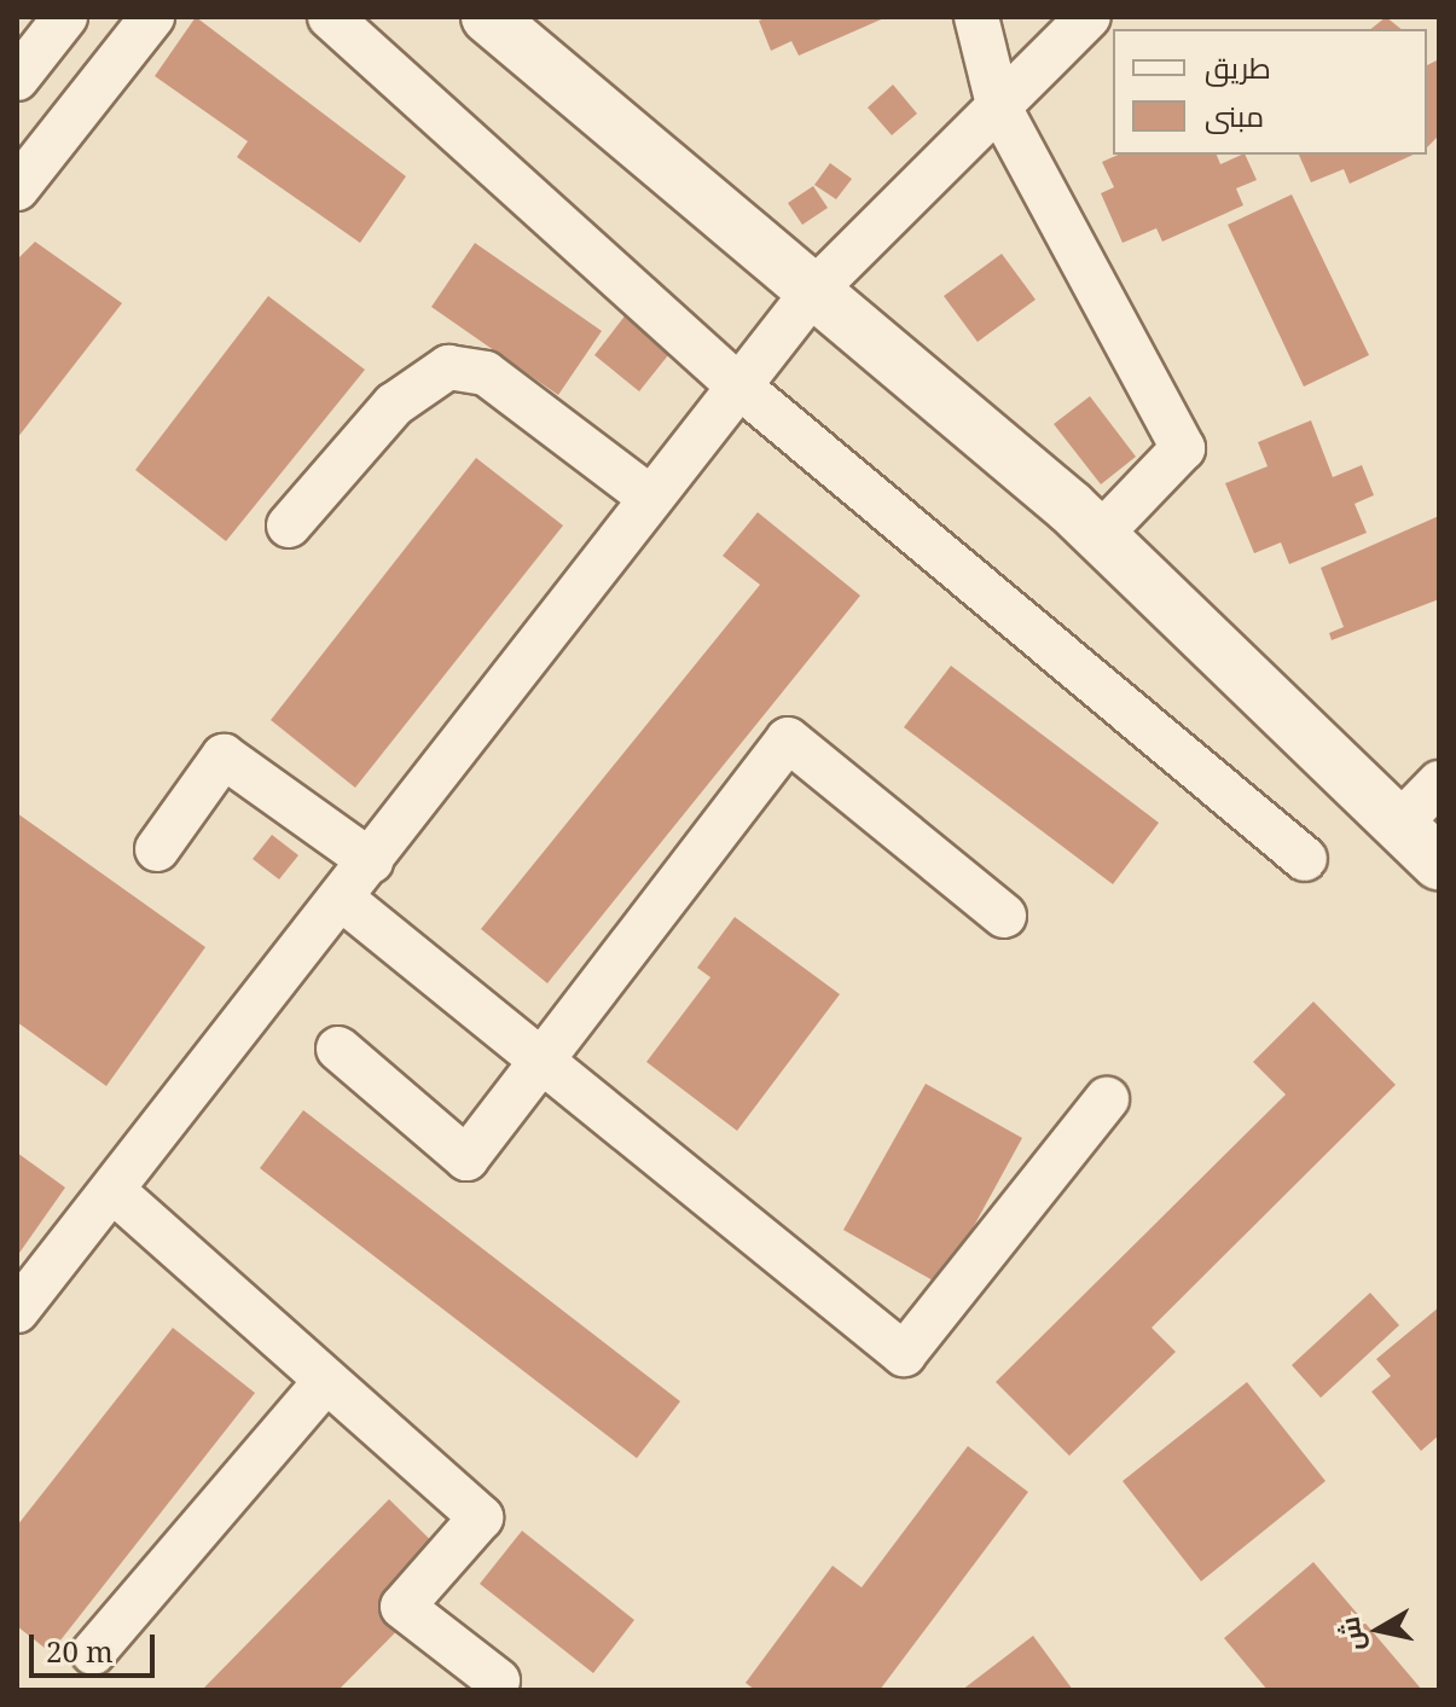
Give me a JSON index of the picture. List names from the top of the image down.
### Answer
{
  "legend": ["طريق", "مبنى"],
  "scale_bar": "20 m",
  "north": "left"
}
